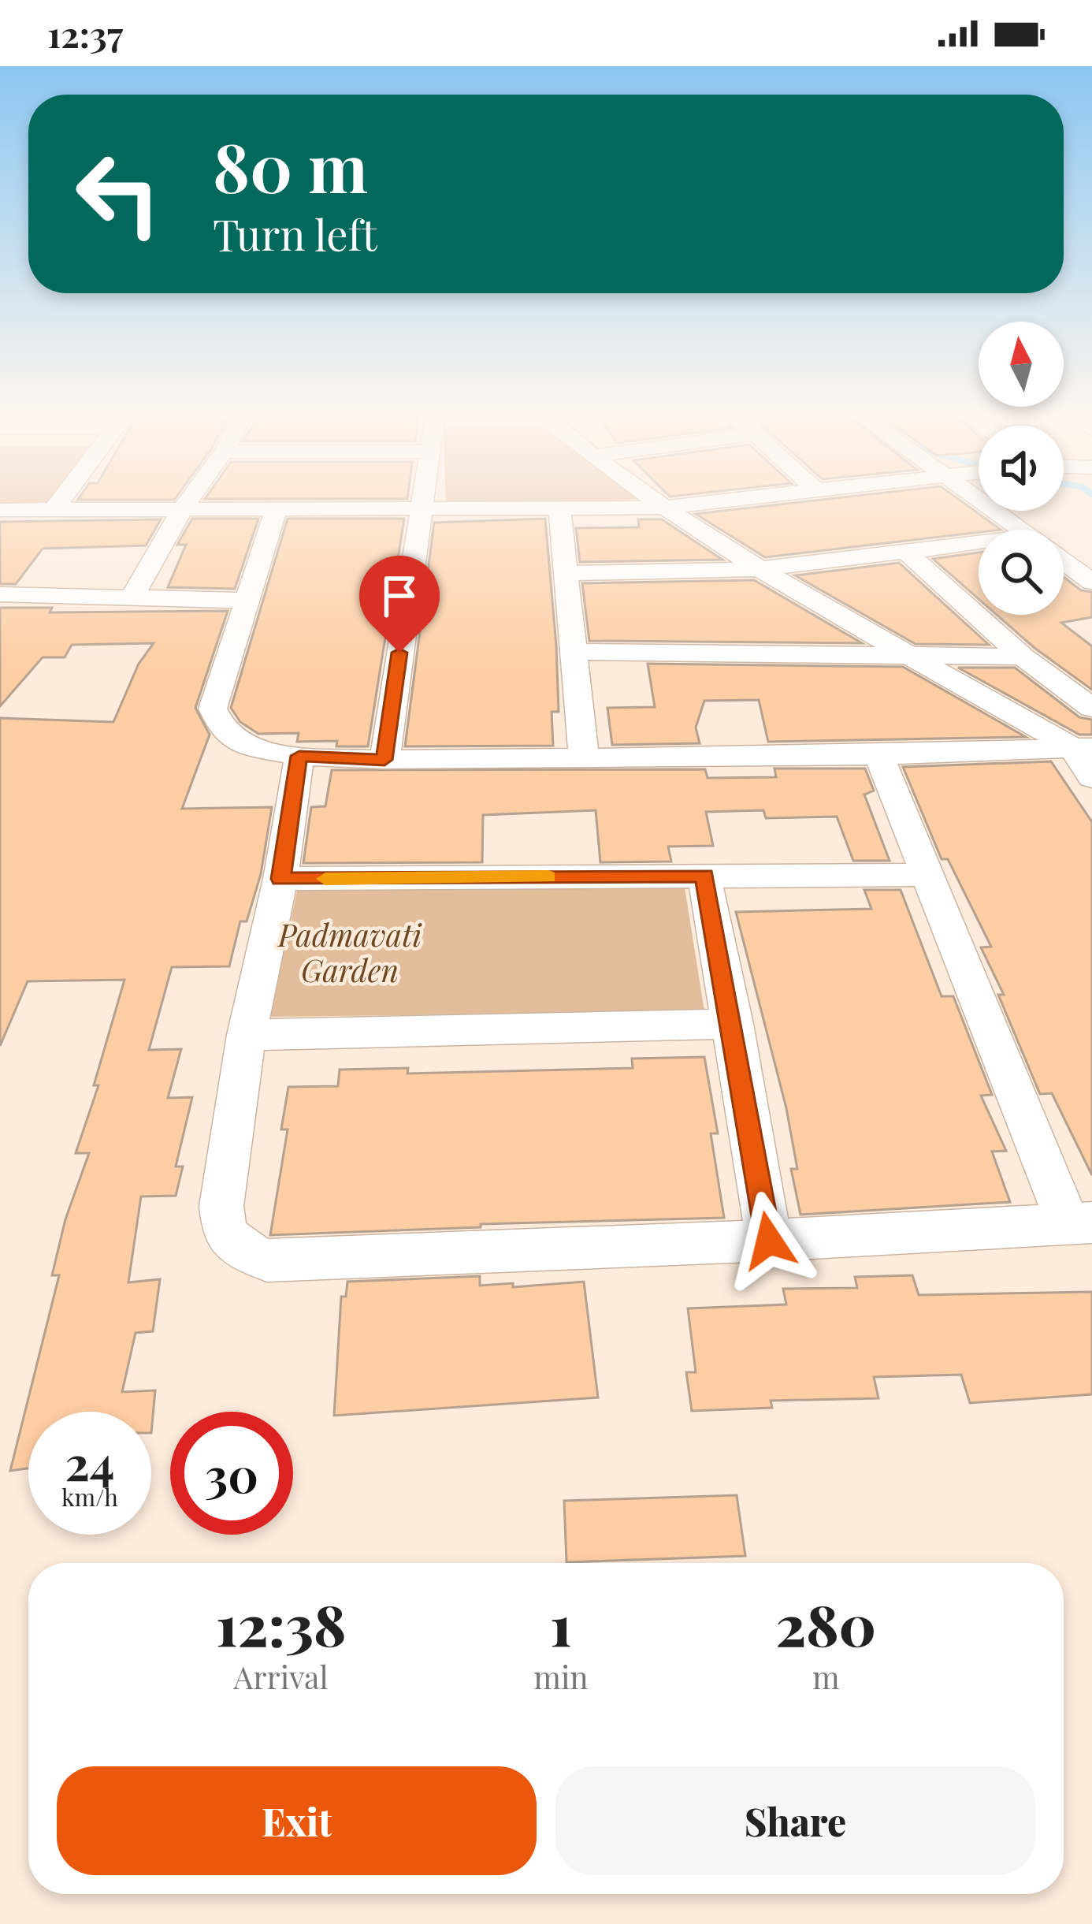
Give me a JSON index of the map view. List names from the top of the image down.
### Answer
{
  "parks": ["Padmavati Garden"],
  "north": "top",
  "page": {
    "status": "12:37",
    "turn": ["80 m", "Turn left"],
    "speed": "24 km/h",
    "limit": "30",
    "eta": [
      "12:38",
      "Arrival",
      "1",
      "min",
      "280",
      "m"
    ],
    "buttons": ["Exit", "Share"]
  }
}
